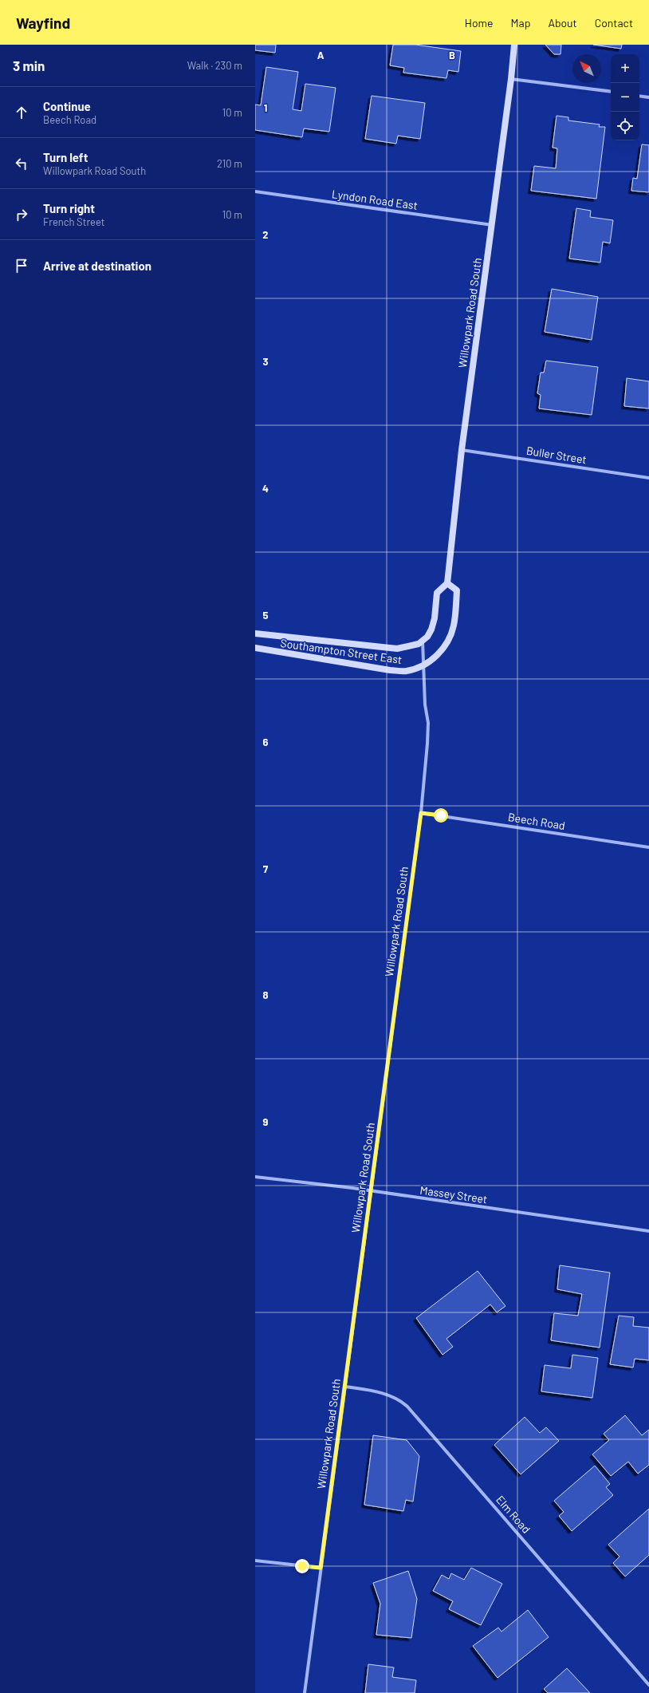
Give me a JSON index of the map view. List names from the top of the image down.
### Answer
{
  "streets": {
    "main road": ["Willowpark Road South", "Southampton Street East"],
    "street": [
      "Lyndon Road East",
      "Buller Street",
      "Beech Road",
      "Massey Street",
      "Elm Road"
    ]
  },
  "crossings": [
    ["Lyndon Road East", "Willowpark Road South"],
    ["Willowpark Road South", "Buller Street"],
    ["Willowpark Road South", "Southampton Street East"],
    ["Willowpark Road South", "Beech Road"],
    ["Willowpark Road South", "Massey Street"],
    ["Willowpark Road South", "Elm Road"]
  ],
  "north": "top left",
  "page": {
    "header": "Wayfind",
    "nav": [
      "Home",
      "Map",
      "About",
      "Contact"
    ],
    "heading": ["3 min", "Walk · 230 m"],
    "map_buttons": ["+", "−"],
    "list": [
      ["Continue", "Beech Road", "10 m"],
      ["Turn left", "Willowpark Road South", "210 m"],
      ["Turn right", "French Street", "10 m"],
      "Arrive at destination"
    ]
  },
  "grid": {
    "columns": ["A", "B"],
    "rows": [
      "1",
      "2",
      "3",
      "4",
      "5",
      "6",
      "7",
      "8",
      "9"
    ]
  }
}
